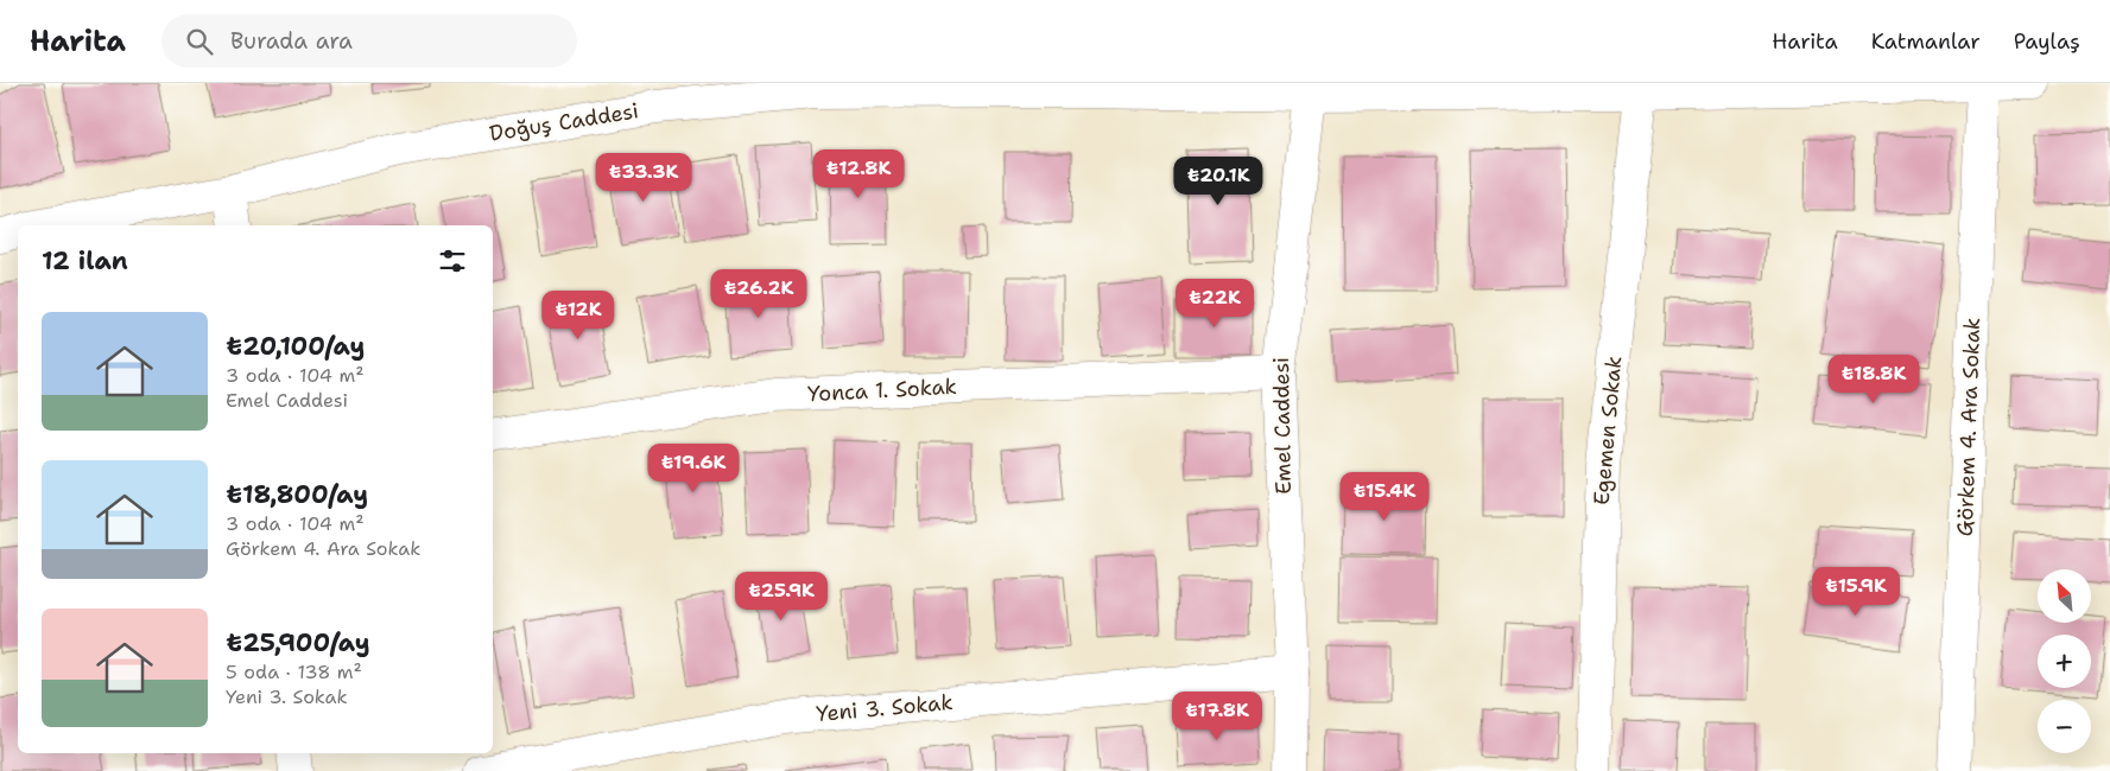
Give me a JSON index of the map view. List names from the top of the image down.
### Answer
{
  "streets": {
    "street": [
      "Doğuş Caddesi",
      "Yonca 1. Sokak",
      "Emel Caddesi",
      "Görkem 4. Ara Sokak",
      "Egemen Sokak",
      "Yeni 3. Sokak"
    ]
  },
  "crossings": [
    ["Doğuş Caddesi", "Emel Caddesi"],
    ["Doğuş Caddesi", "Görkem 4. Ara Sokak"],
    ["Doğuş Caddesi", "Egemen Sokak"],
    ["Yonca 1. Sokak", "Emel Caddesi"],
    ["Emel Caddesi", "Yeni 3. Sokak"]
  ],
  "north": "top left",
  "page": {
    "header": "Harita",
    "search": "Burada ara",
    "nav": ["Harita", "Katmanlar", "Paylaş"],
    "price": [
      "₺12.8K",
      "₺33.3K",
      "₺20.1K",
      "₺26.2K",
      "₺22K",
      "₺12K",
      "₺18.8K",
      "₺19.6K",
      "₺15.4K",
      "₺15.9K",
      "₺25.9K",
      "₺17.8K"
    ],
    "heading": "12 ilan",
    "list": [
      {
        "name": "₺20,100/ay",
        "note": "3 oda · 104 m² · Emel Caddesi"
      },
      {
        "name": "₺18,800/ay",
        "note": "3 oda · 104 m² · Görkem 4. Ara Sokak"
      },
      {
        "name": "₺25,900/ay",
        "note": "5 oda · 138 m² · Yeni 3. Sokak"
      }
    ],
    "map_buttons": ["+", "−"]
  }
}
